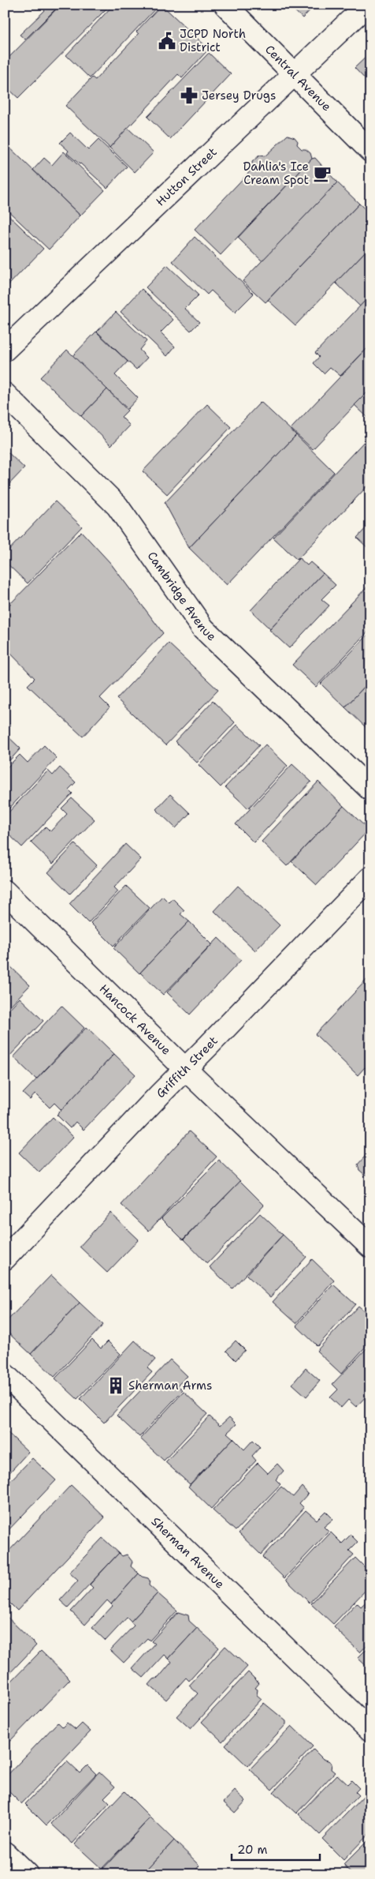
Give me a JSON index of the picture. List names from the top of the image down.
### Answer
{
  "streets": {
    "street": [
      "Central Avenue",
      "Hutton Street",
      "Cambridge Avenue",
      "Hancock Avenue",
      "Griffith Street",
      "Sherman Avenue"
    ]
  },
  "crossings": [
    ["Central Avenue", "Hutton Street"],
    ["Hancock Avenue", "Griffith Street"]
  ],
  "places": {
    "public building": ["JCPD North District"],
    "pharmacy": ["Jersey Drugs"],
    "cafe": ["Dahlia's Ice Cream Spot"],
    "building": ["Sherman Arms"]
  },
  "scale_bar": "20 m"
}
